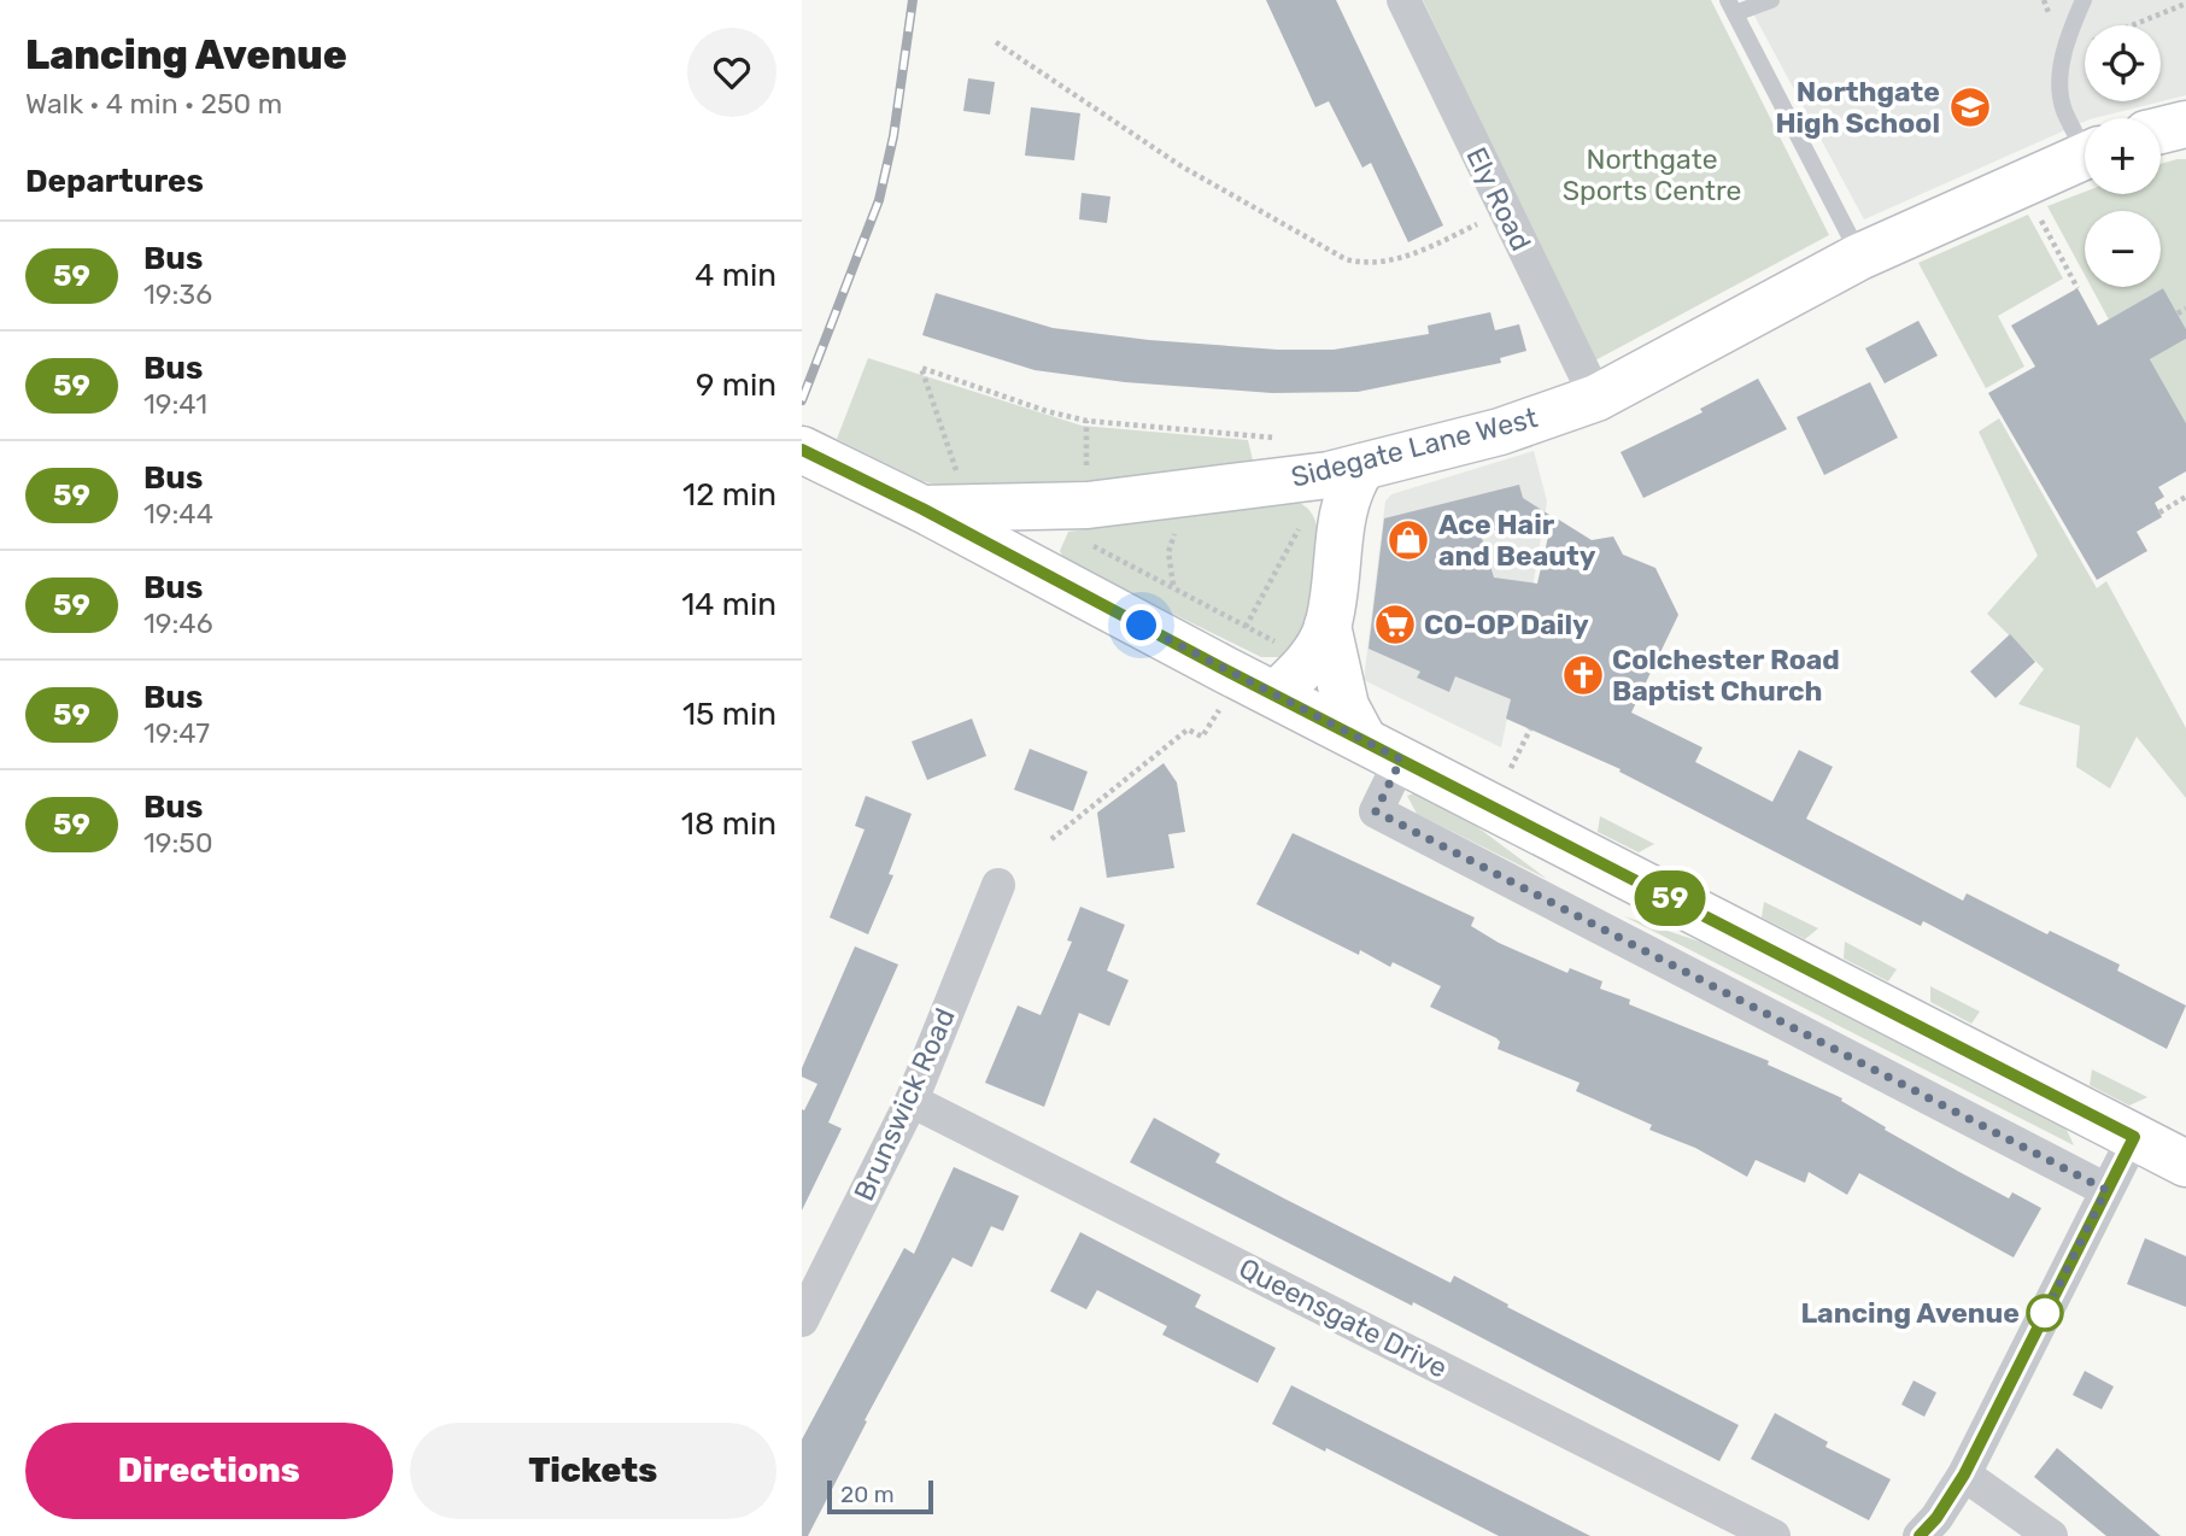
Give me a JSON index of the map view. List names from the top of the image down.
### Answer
{
  "streets": {
    "street": [
      "Ely Road",
      "Sidegate Lane West",
      "Brunswick Road",
      "Queensgate Drive"
    ]
  },
  "crossings": [
    ["Ely Road", "Sidegate Lane West"],
    ["Brunswick Road", "Queensgate Drive"]
  ],
  "parks": ["Northgate Sports Centre"],
  "places": {
    "school or university": ["Northgate High School"],
    "shop": ["Ace Hair and Beauty"],
    "supermarket": ["CO-OP Daily"],
    "church": ["Colchester Road Baptist Church"],
    "other": ["Lancing Avenue"]
  },
  "lines": ["bus line 59"],
  "scale_bar": "20 m",
  "page": {
    "heading": [
      ["Lancing Avenue", "Walk · 4 min · 250 m"],
      "Departures"
    ],
    "on_map": "59",
    "map_buttons": ["+", "−"],
    "list": [
      {
        "mark": "59",
        "name": "Bus",
        "note": "19:36",
        "value": "4 min"
      },
      {
        "mark": "59",
        "name": "Bus",
        "note": "19:41",
        "value": "9 min"
      },
      {
        "mark": "59",
        "name": "Bus",
        "note": "19:44",
        "value": "12 min"
      },
      {
        "mark": "59",
        "name": "Bus",
        "note": "19:46",
        "value": "14 min"
      },
      {
        "mark": "59",
        "name": "Bus",
        "note": "19:47",
        "value": "15 min"
      },
      {
        "mark": "59",
        "name": "Bus",
        "note": "19:50",
        "value": "18 min"
      }
    ],
    "buttons": ["Directions", "Tickets"],
    "scale": "20 m"
  }
}
